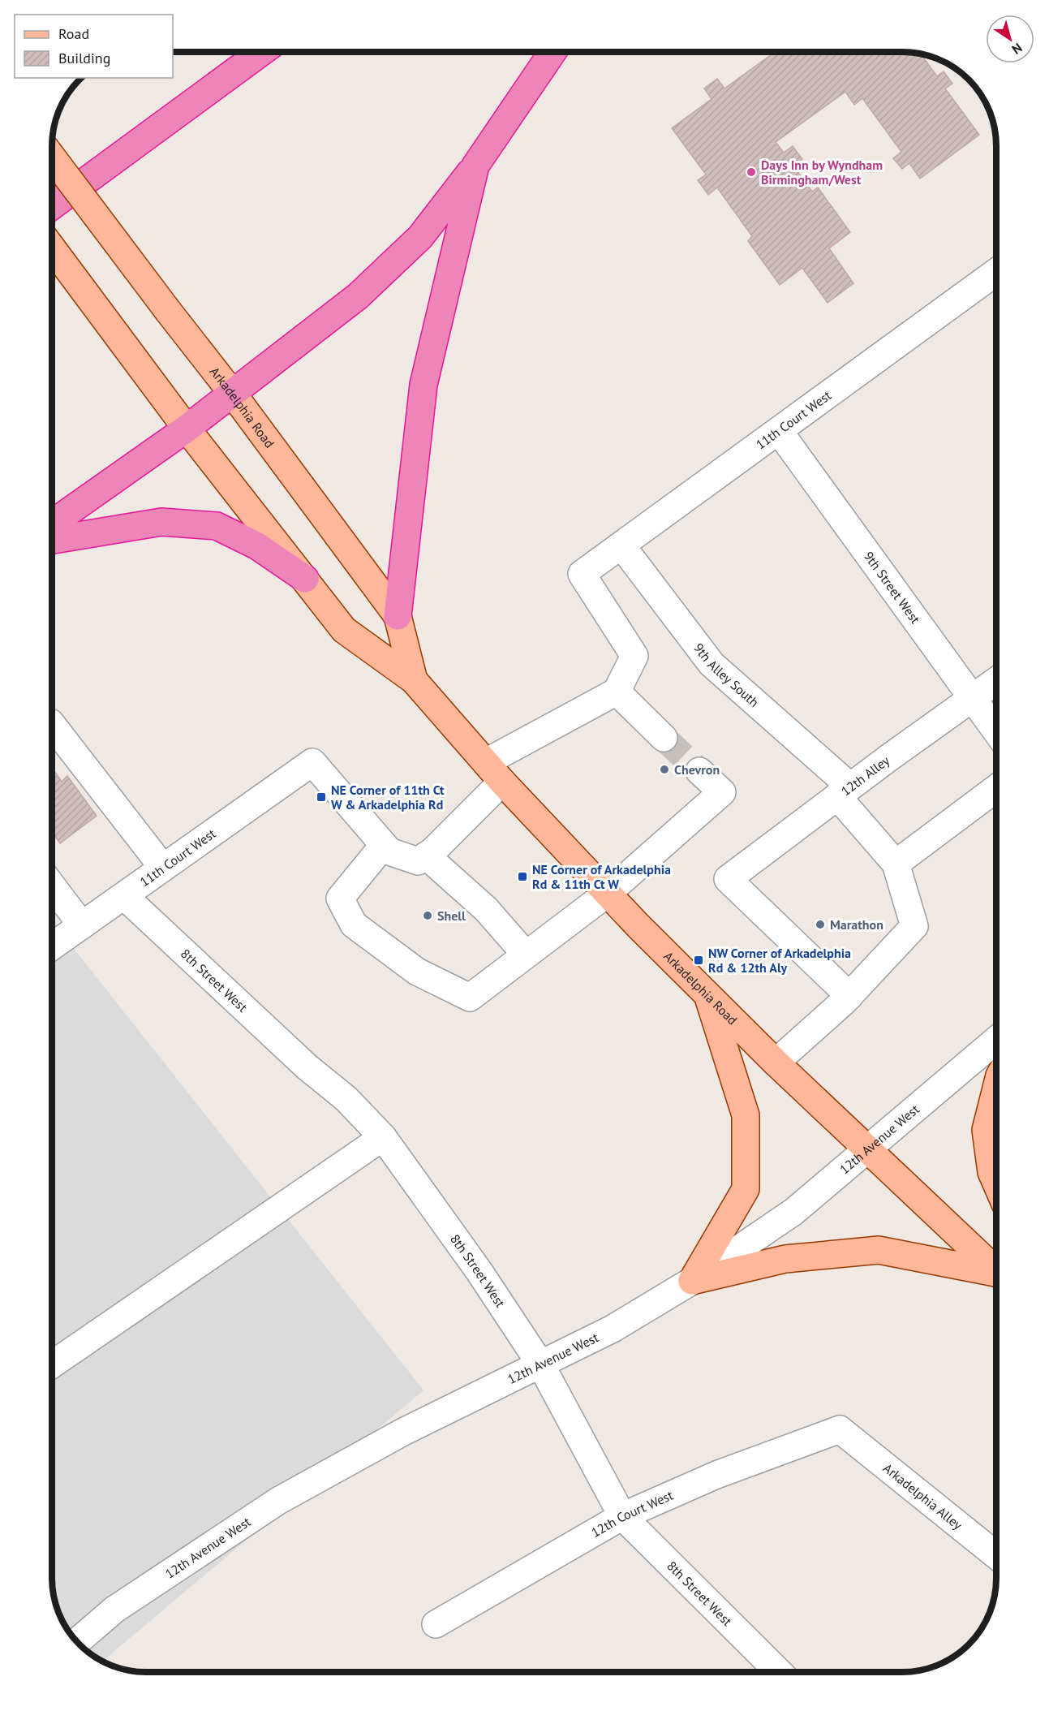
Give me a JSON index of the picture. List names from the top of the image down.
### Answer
{
  "streets": {
    "main road": ["Arkadelphia Road"],
    "street": [
      "11th Court West",
      "9th Street West",
      "9th Alley South",
      "12th Alley",
      "8th Street West",
      "12th Avenue West",
      "Arkadelphia Alley",
      "12th Court West"
    ]
  },
  "crossings": [
    ["Arkadelphia Road", "12th Avenue West"],
    ["11th Court West", "9th Street West"],
    ["11th Court West", "9th Alley South"],
    ["11th Court West", "8th Street West"],
    ["9th Street West", "12th Alley"],
    ["9th Alley South", "12th Alley"],
    ["8th Street West", "12th Avenue West"],
    ["8th Street West", "12th Court West"],
    ["Arkadelphia Alley", "12th Court West"]
  ],
  "places": {
    "other": [
      "Days Inn by Wyndham Birmingham/West",
      "Chevron",
      "Shell",
      "Marathon"
    ],
    "transit": ["NE Corner of 11th Ct W & Arkadelphia Rd", "NE Corner of Arkadelphia Rd & 11th Ct W", "NW Corner of Arkadelphia Rd & 12th Aly"]
  },
  "legend": ["Road", "Building"],
  "north": "bottom right"
}
